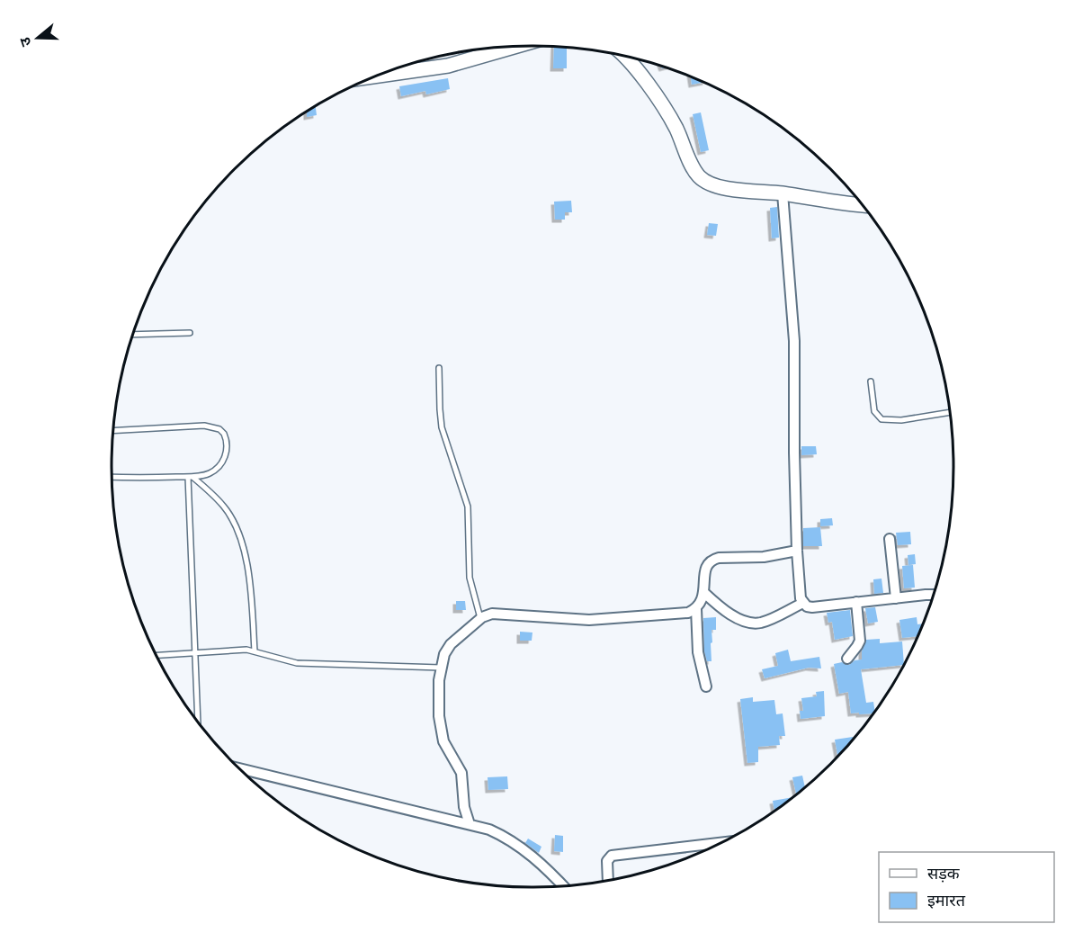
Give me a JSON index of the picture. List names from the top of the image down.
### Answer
{
  "legend": ["सड़क", "इमारत"],
  "north": "left"
}
